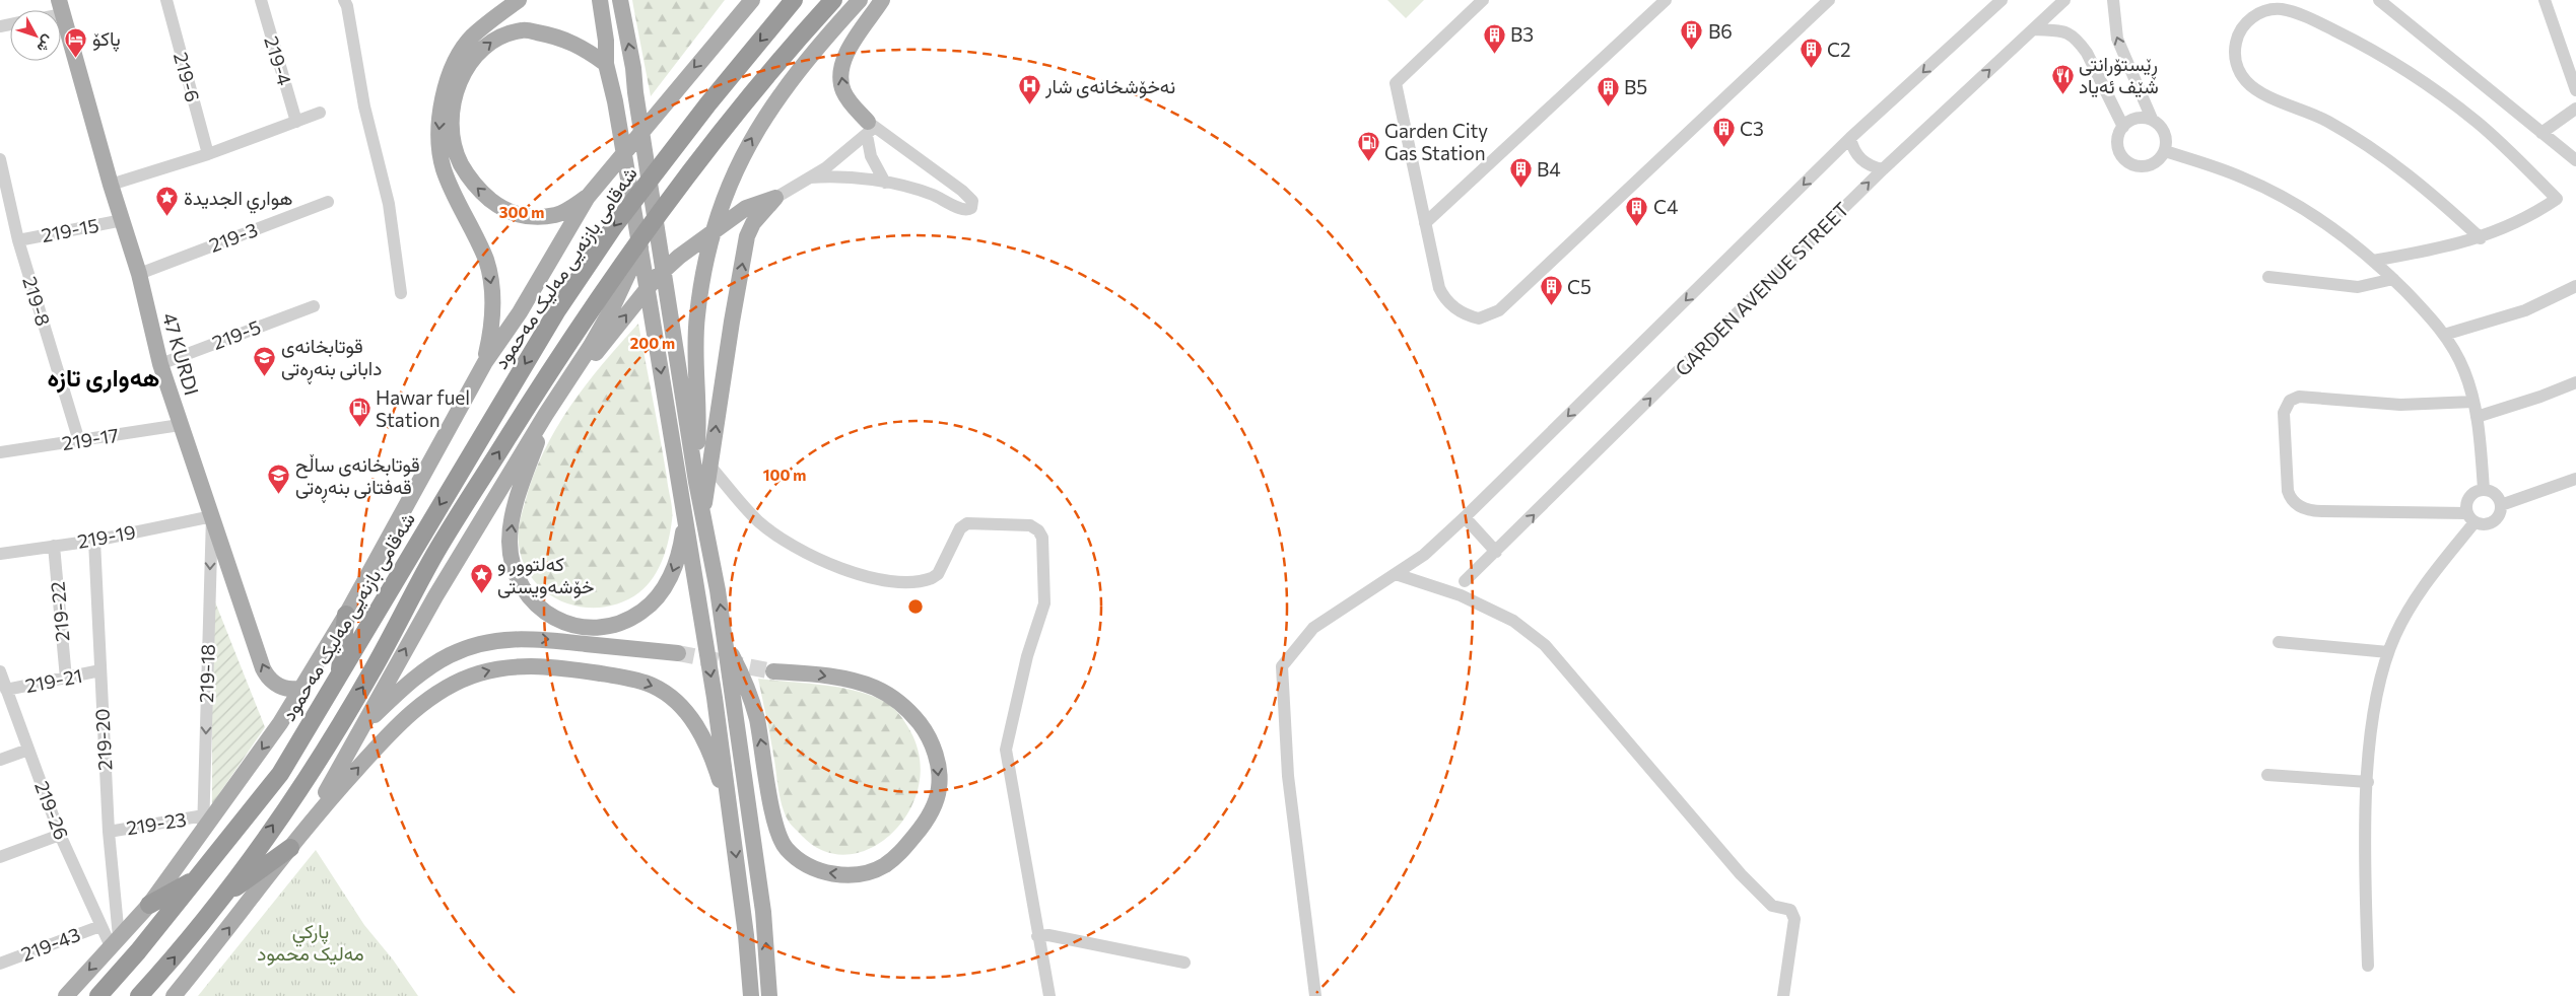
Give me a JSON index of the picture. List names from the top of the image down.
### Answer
{
  "streets": {
    "highway": ["شەقامی بازنەیی مەلیک مەحمود"],
    "main road": ["47 KURDI"],
    "street": [
      "219-4",
      "219-6",
      "219-15",
      "219-3",
      "GARDEN AVENUE STREET",
      "219-8",
      "219-5",
      "219-17",
      "219-19",
      "219-22",
      "219-18",
      "219-21",
      "219-20",
      "219-26",
      "219-23",
      "219-43"
    ]
  },
  "crossings": [
    ["219-15", "219-8"],
    ["219-15", "47 KURDI"],
    ["219-3", "47 KURDI"],
    ["219-8", "219-17"],
    ["219-5", "47 KURDI"],
    ["47 KURDI", "219-17"],
    ["47 KURDI", "219-19"],
    ["47 KURDI", "219-18"],
    ["219-19", "219-22"],
    ["219-19", "219-18"],
    ["219-19", "219-20"],
    ["219-22", "219-21"],
    ["219-18", "219-23"],
    ["219-21", "219-20"],
    ["219-21", "219-26"],
    ["219-20", "219-26"],
    ["219-20", "219-23"],
    ["219-26", "219-43"]
  ],
  "one_way": ["219-18"],
  "districts": ["هەواری تازە"],
  "parks": ["پارکي مەليک محمود"],
  "places": {
    "building": [
      "B6",
      "B3",
      "C2",
      "B5",
      "C3",
      "B4",
      "C4",
      "C5"
    ],
    "hotel": ["پاکۆ"],
    "restaurant": ["ڕێستۆرانتی شێف ئەیاد"],
    "hospital": ["نەخۆشخانەی شار"],
    "fuel station": ["Garden City Gas Station", "Hawar fuel Station"],
    "place": ["هواري الجديدة", "کەلتوور و خۆشەویستی"],
    "school or university": ["قوتابخانەی دابانی بنەڕەتی", "قوتابخانەی ساڵح قەفتانی بنەڕەتی"]
  },
  "north": "bottom right",
  "rings": ["300 m", "200 m", "100 m"]
}
